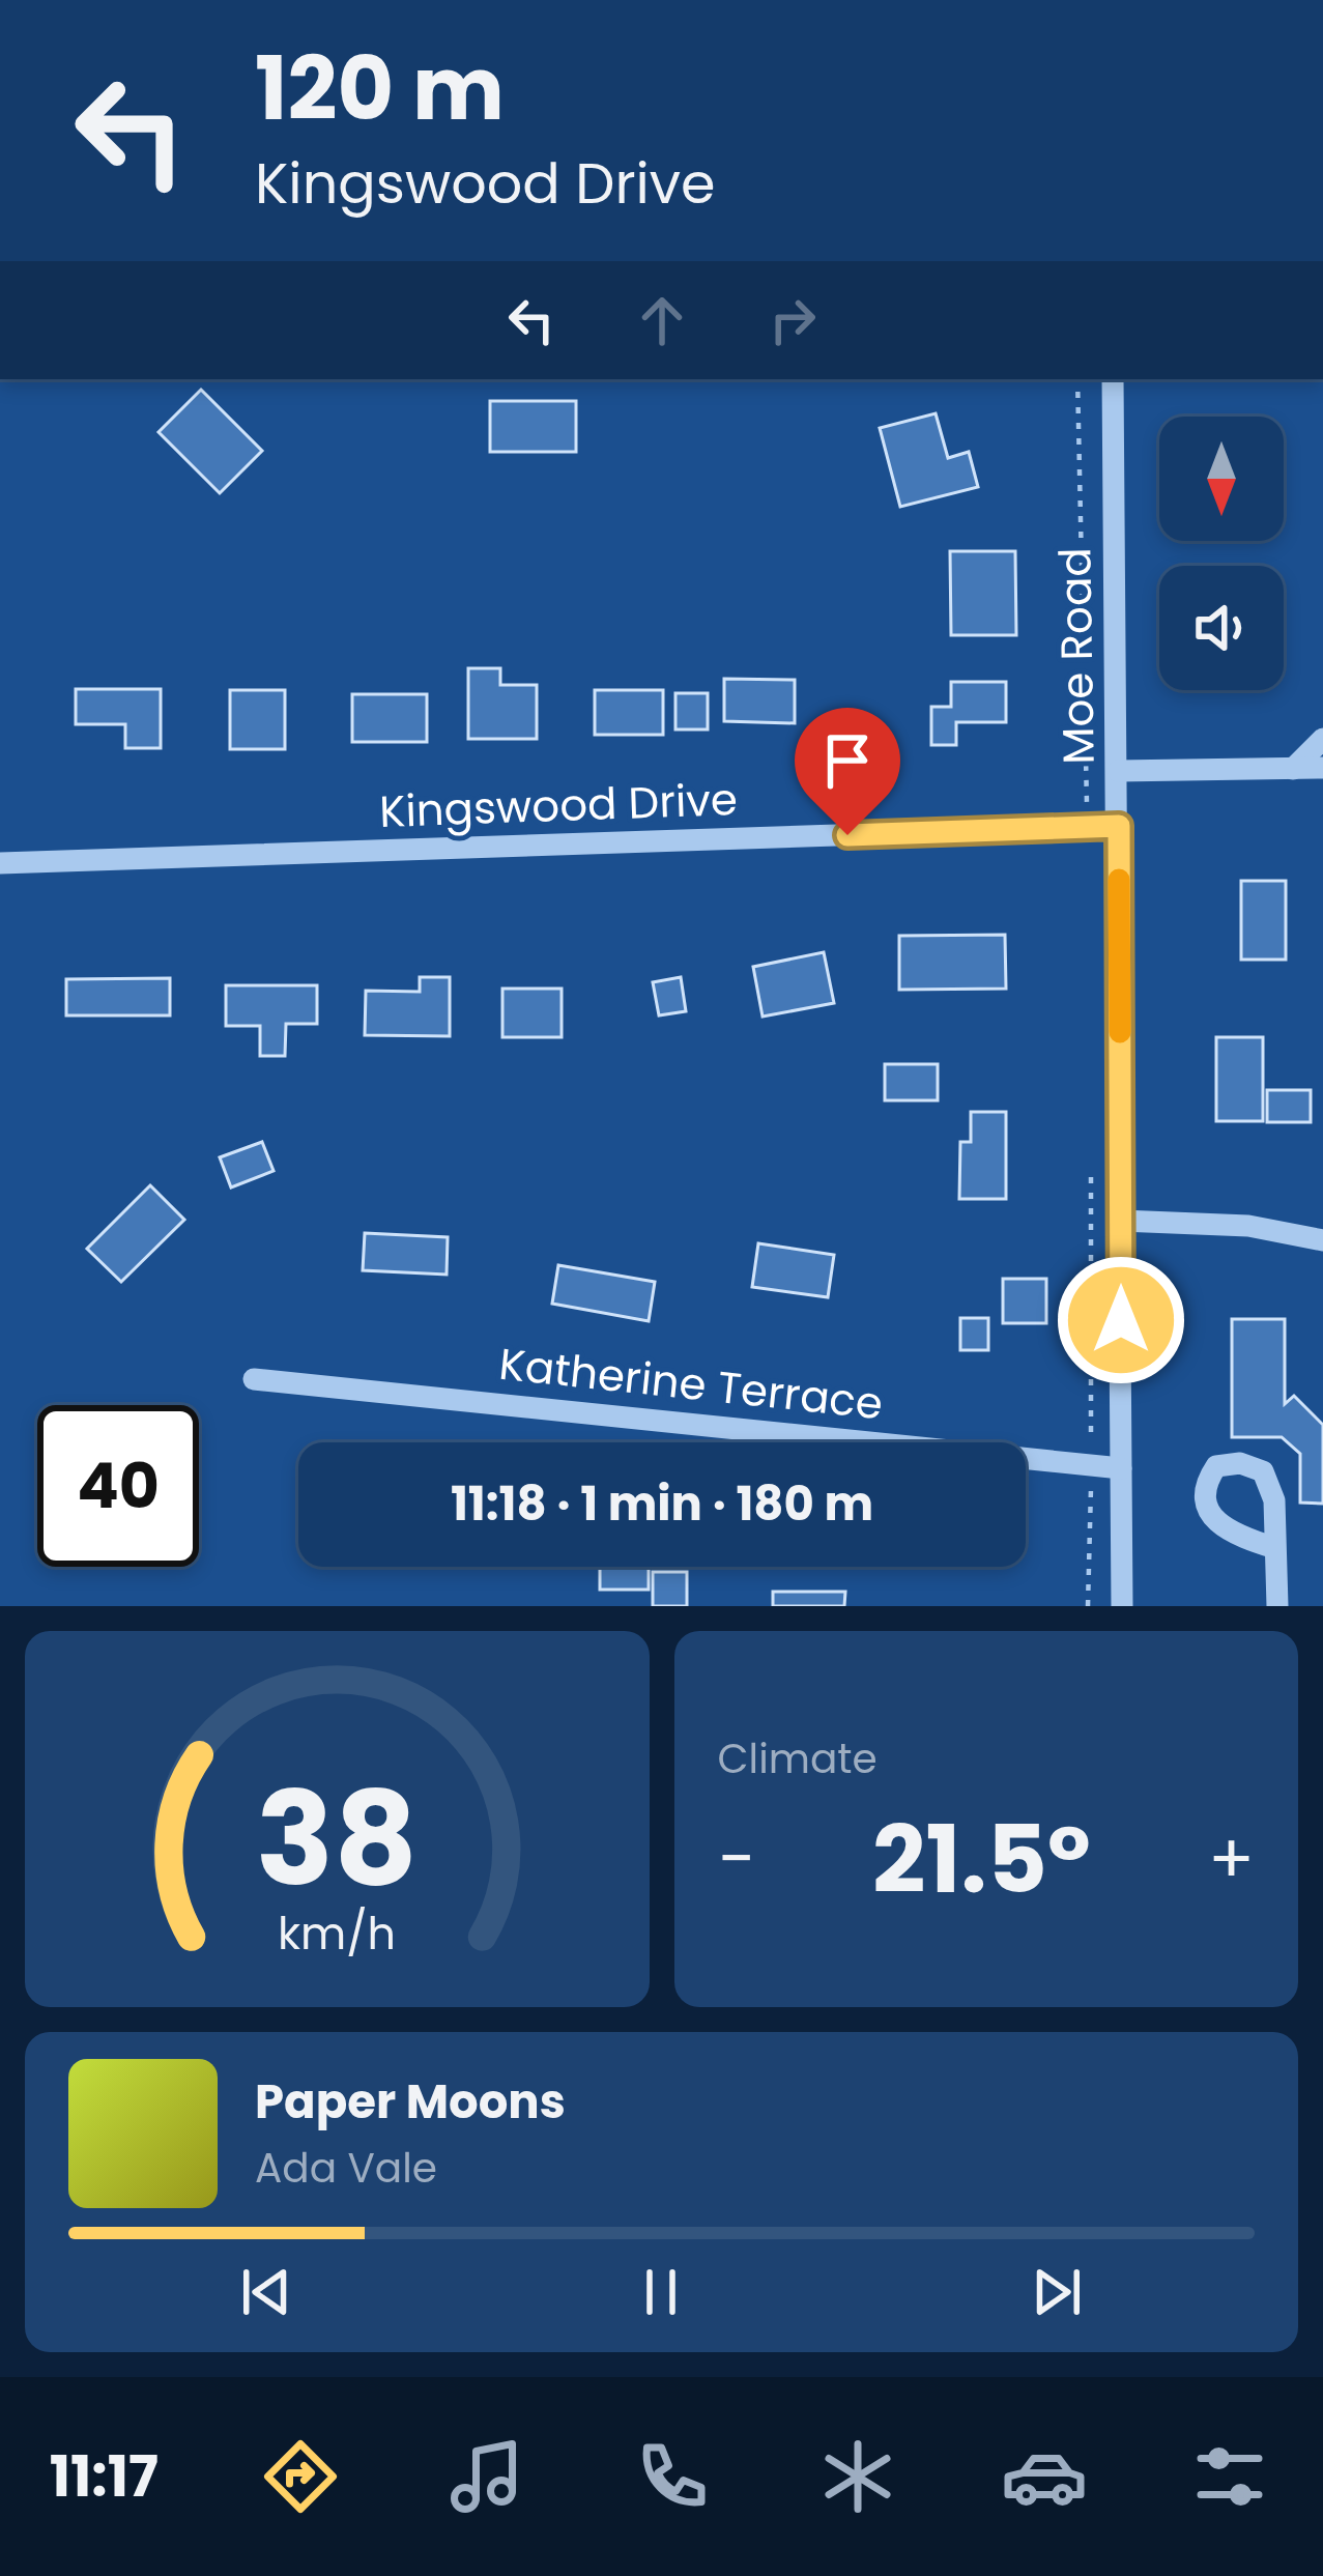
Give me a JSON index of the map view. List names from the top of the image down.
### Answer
{
  "streets": {
    "street": ["Moe Road", "Kingswood Drive", "Katherine Terrace"]
  },
  "crossings": [
    ["Moe Road", "Kingswood Drive"],
    ["Moe Road", "Katherine Terrace"]
  ],
  "north": "bottom",
  "page": {
    "turn": ["120 m", "Kingswood Drive"],
    "limit": "40",
    "trip": "11:18 · 1 min · 180 m",
    "tile": "Climate",
    "heat": ["−", "21.5°", "+"],
    "song": ["Paper Moons", "Ada Vale"],
    "tabs": "11:17",
    "gauge": ["38", "km/h"]
  }
}
